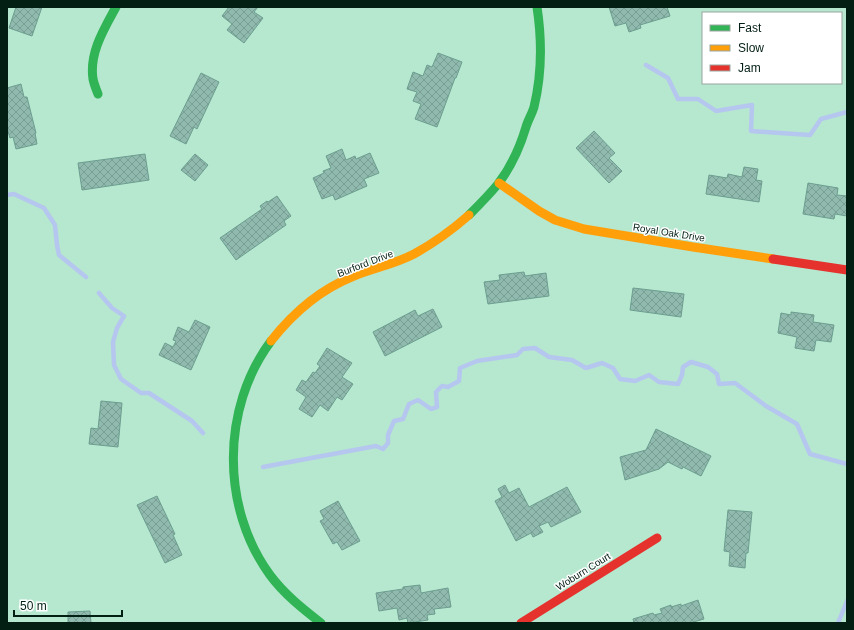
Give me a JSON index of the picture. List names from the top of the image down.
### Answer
{
  "streets": {
    "street": ["Royal Oak Drive", "Burford Drive", "Woburn Court"]
  },
  "crossings": [
    ["Royal Oak Drive", "Burford Drive"]
  ],
  "legend": ["Fast", "Slow", "Jam"],
  "scale_bar": "50 m"
}
